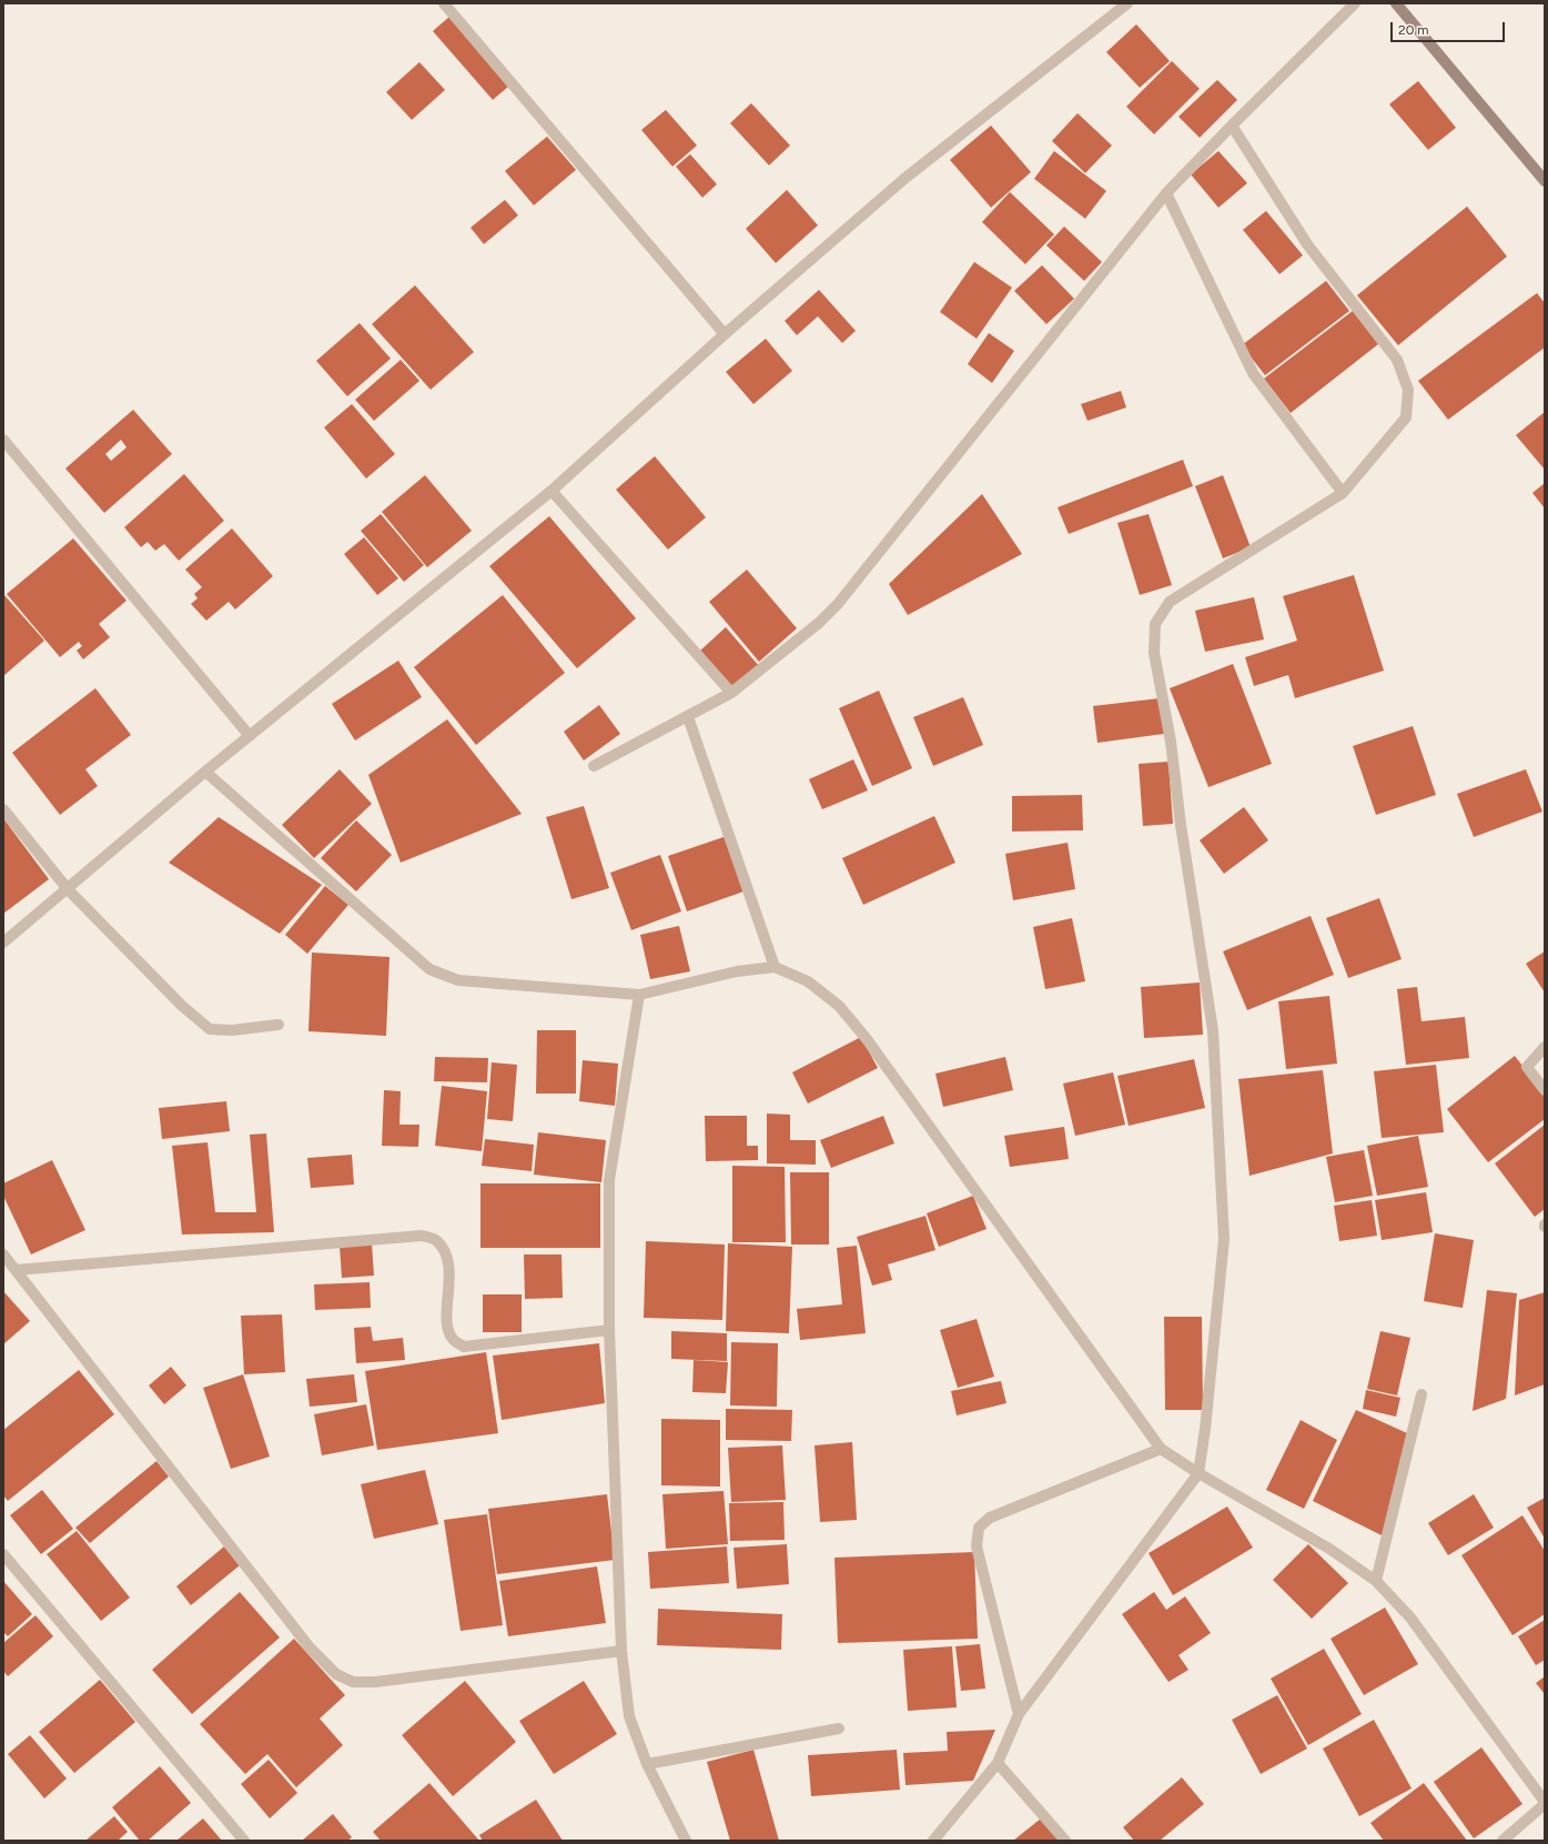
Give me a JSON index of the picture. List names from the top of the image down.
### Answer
{
  "scale_bar": "20 m"
}
